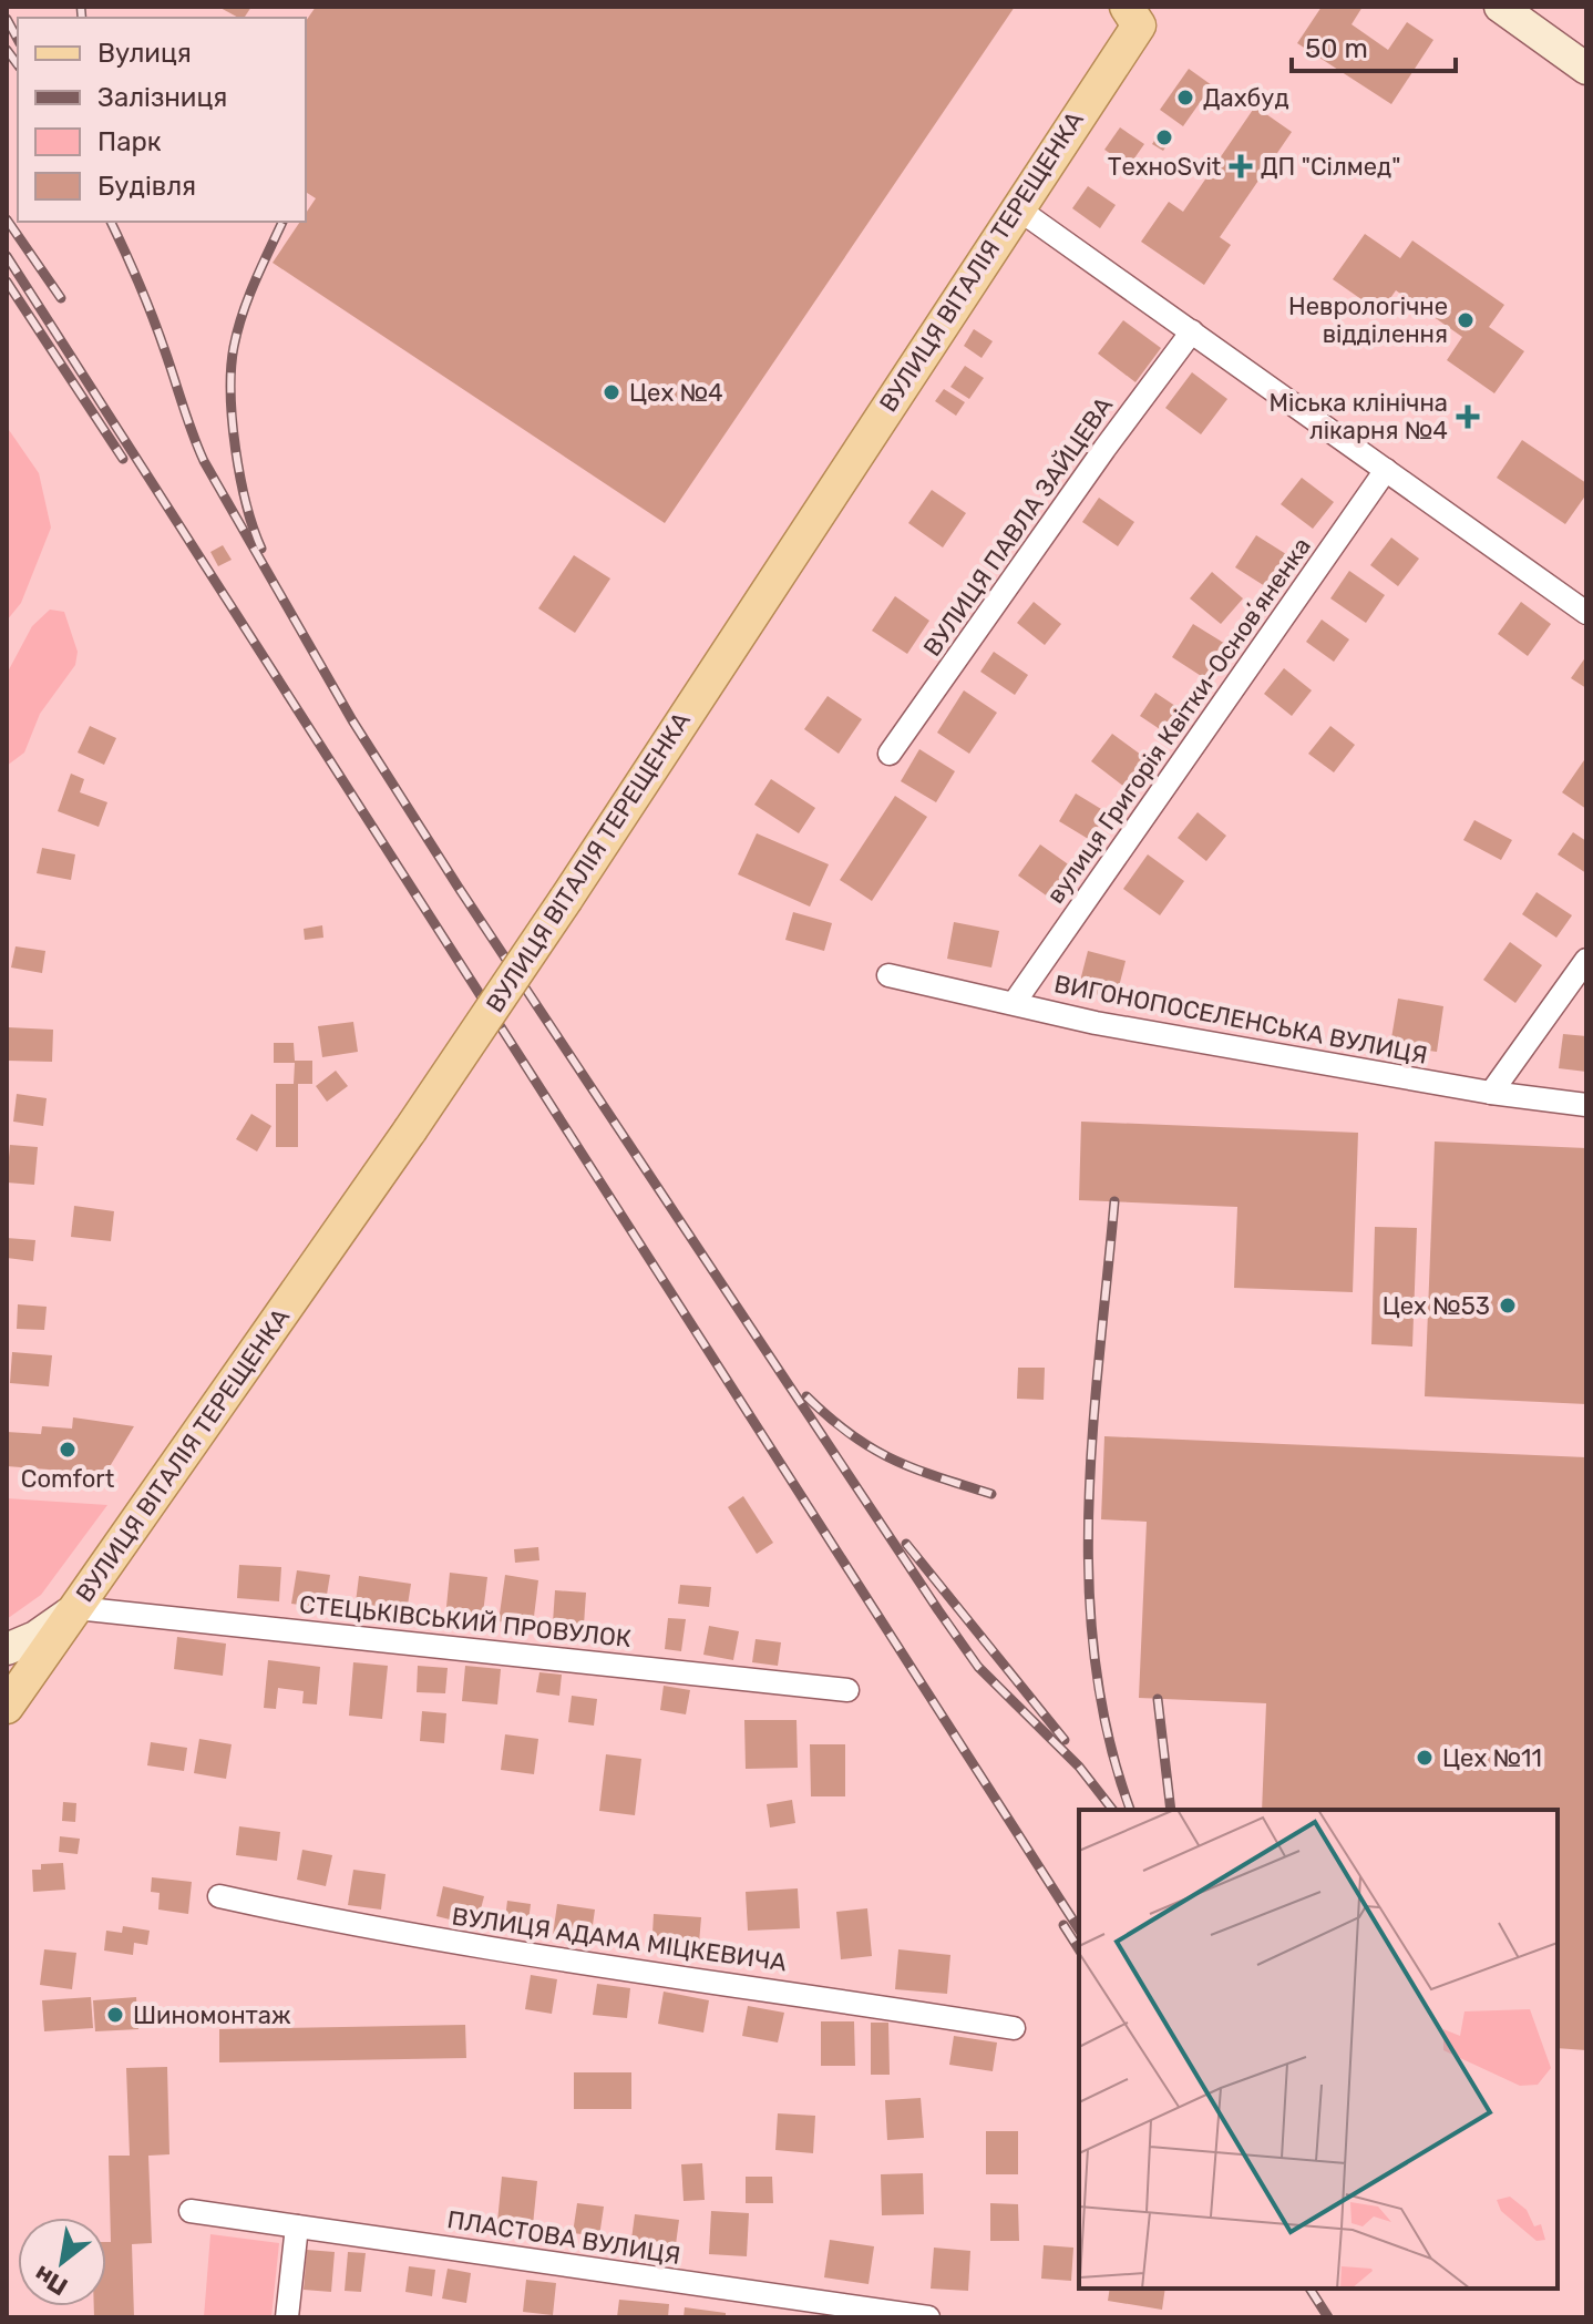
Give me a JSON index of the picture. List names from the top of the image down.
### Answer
{
  "streets": {
    "main road": ["ВУЛИЦЯ ВІТАЛІЯ ТЕРЕЩЕНКА"],
    "street": [
      "ВУЛИЦЯ ПАВЛА ЗАЙЦЕВА",
      "вулиця Григорія Квітки-Основʼяненка",
      "ВИГОНОПОСЕЛЕНСЬКА ВУЛИЦЯ",
      "СТЕЦЬКІВСЬКИЙ ПРОВУЛОК",
      "ВУЛИЦЯ АДАМА МІЦКЕВИЧА",
      "ПЛАСТОВА ВУЛИЦЯ"
    ]
  },
  "crossings": [
    ["ВУЛИЦЯ ВІТАЛІЯ ТЕРЕЩЕНКА", "СТЕЦЬКІВСЬКИЙ ПРОВУЛОК"],
    ["вулиця Григорія Квітки-Основʼяненка", "ВИГОНОПОСЕЛЕНСЬКА ВУЛИЦЯ"]
  ],
  "places": {
    "other": [
      "Дахбуд",
      "ТехноSvit",
      "Неврологічне відділення",
      "Цех №4",
      "Цех №53",
      "Comfort",
      "Цех №11",
      "Шиномонтаж"
    ],
    "health": ["ДП \"Сілмед\"", "Міська клінічна лікарня №4"]
  },
  "legend": [
    "Вулиця",
    "Залізниця",
    "Парк",
    "Будівля"
  ],
  "scale_bar": "50 m",
  "north": "bottom left"
}
